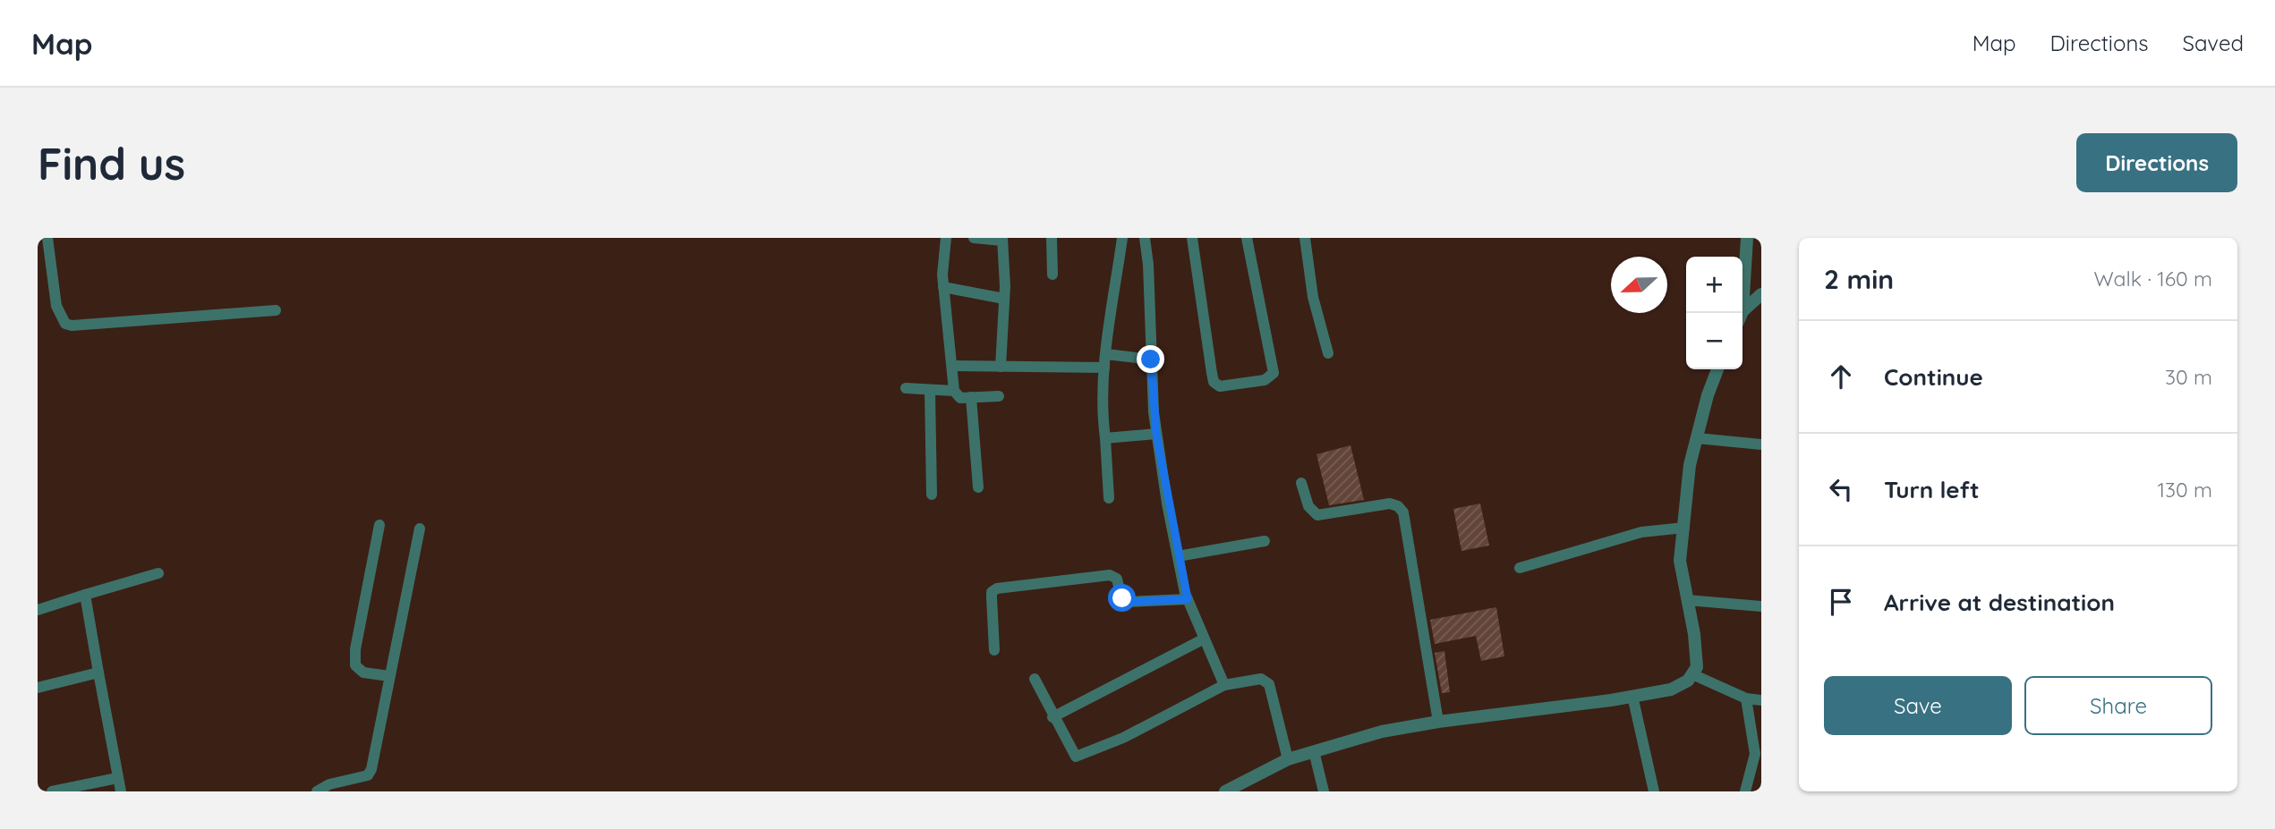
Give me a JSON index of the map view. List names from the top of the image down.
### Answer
{
  "north": "left",
  "page": {
    "header": "Map",
    "nav": ["Map", "Directions", "Saved"],
    "buttons": [
      "Directions",
      ["Save", "Share"]
    ],
    "title": "Find us",
    "heading": ["2 min", "Walk · 160 m"],
    "map_buttons": ["+", "−"],
    "list": [
      ["Continue", "30 m"],
      ["Turn left", "130 m"],
      "Arrive at destination"
    ]
  }
}
